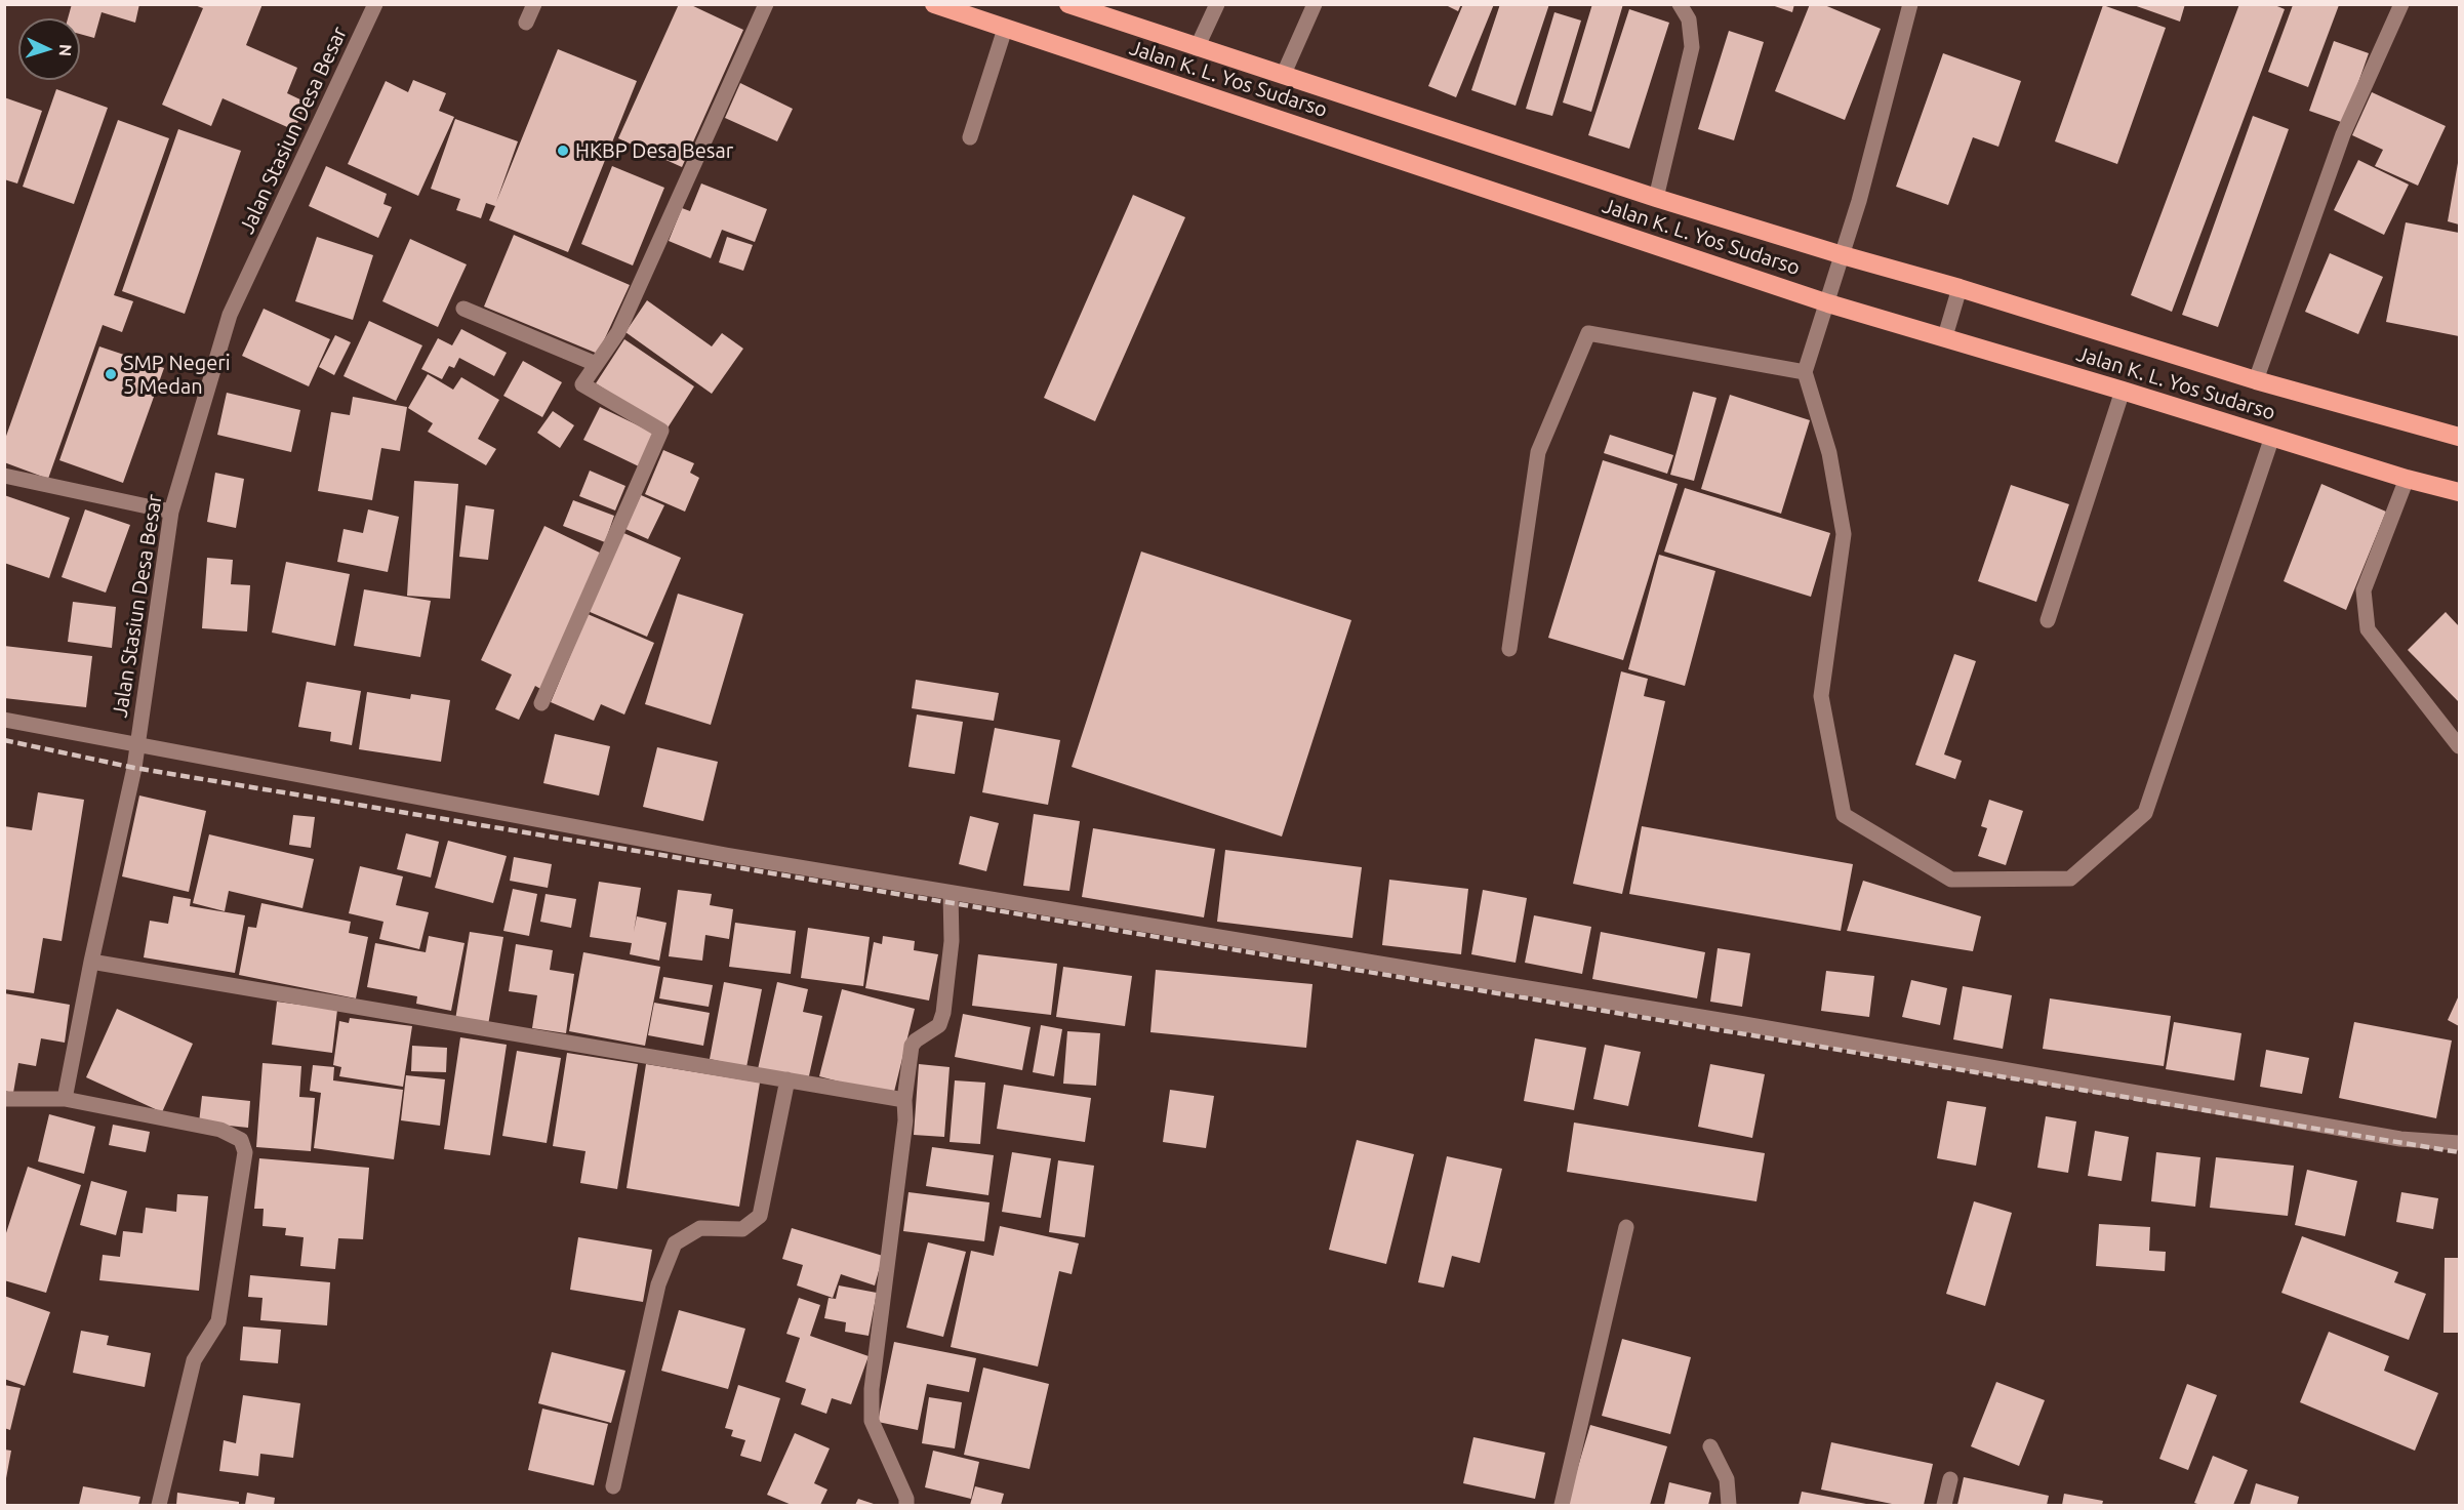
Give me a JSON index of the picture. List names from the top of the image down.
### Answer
{
  "streets": {
    "highway": ["Jalan K. L. Yos Sudarso"],
    "street": ["Jalan Stasiun Desa Besar"]
  },
  "places": ["HKBP Desa Besar", "SMP Negeri 5 Medan"],
  "north": "right"
}
